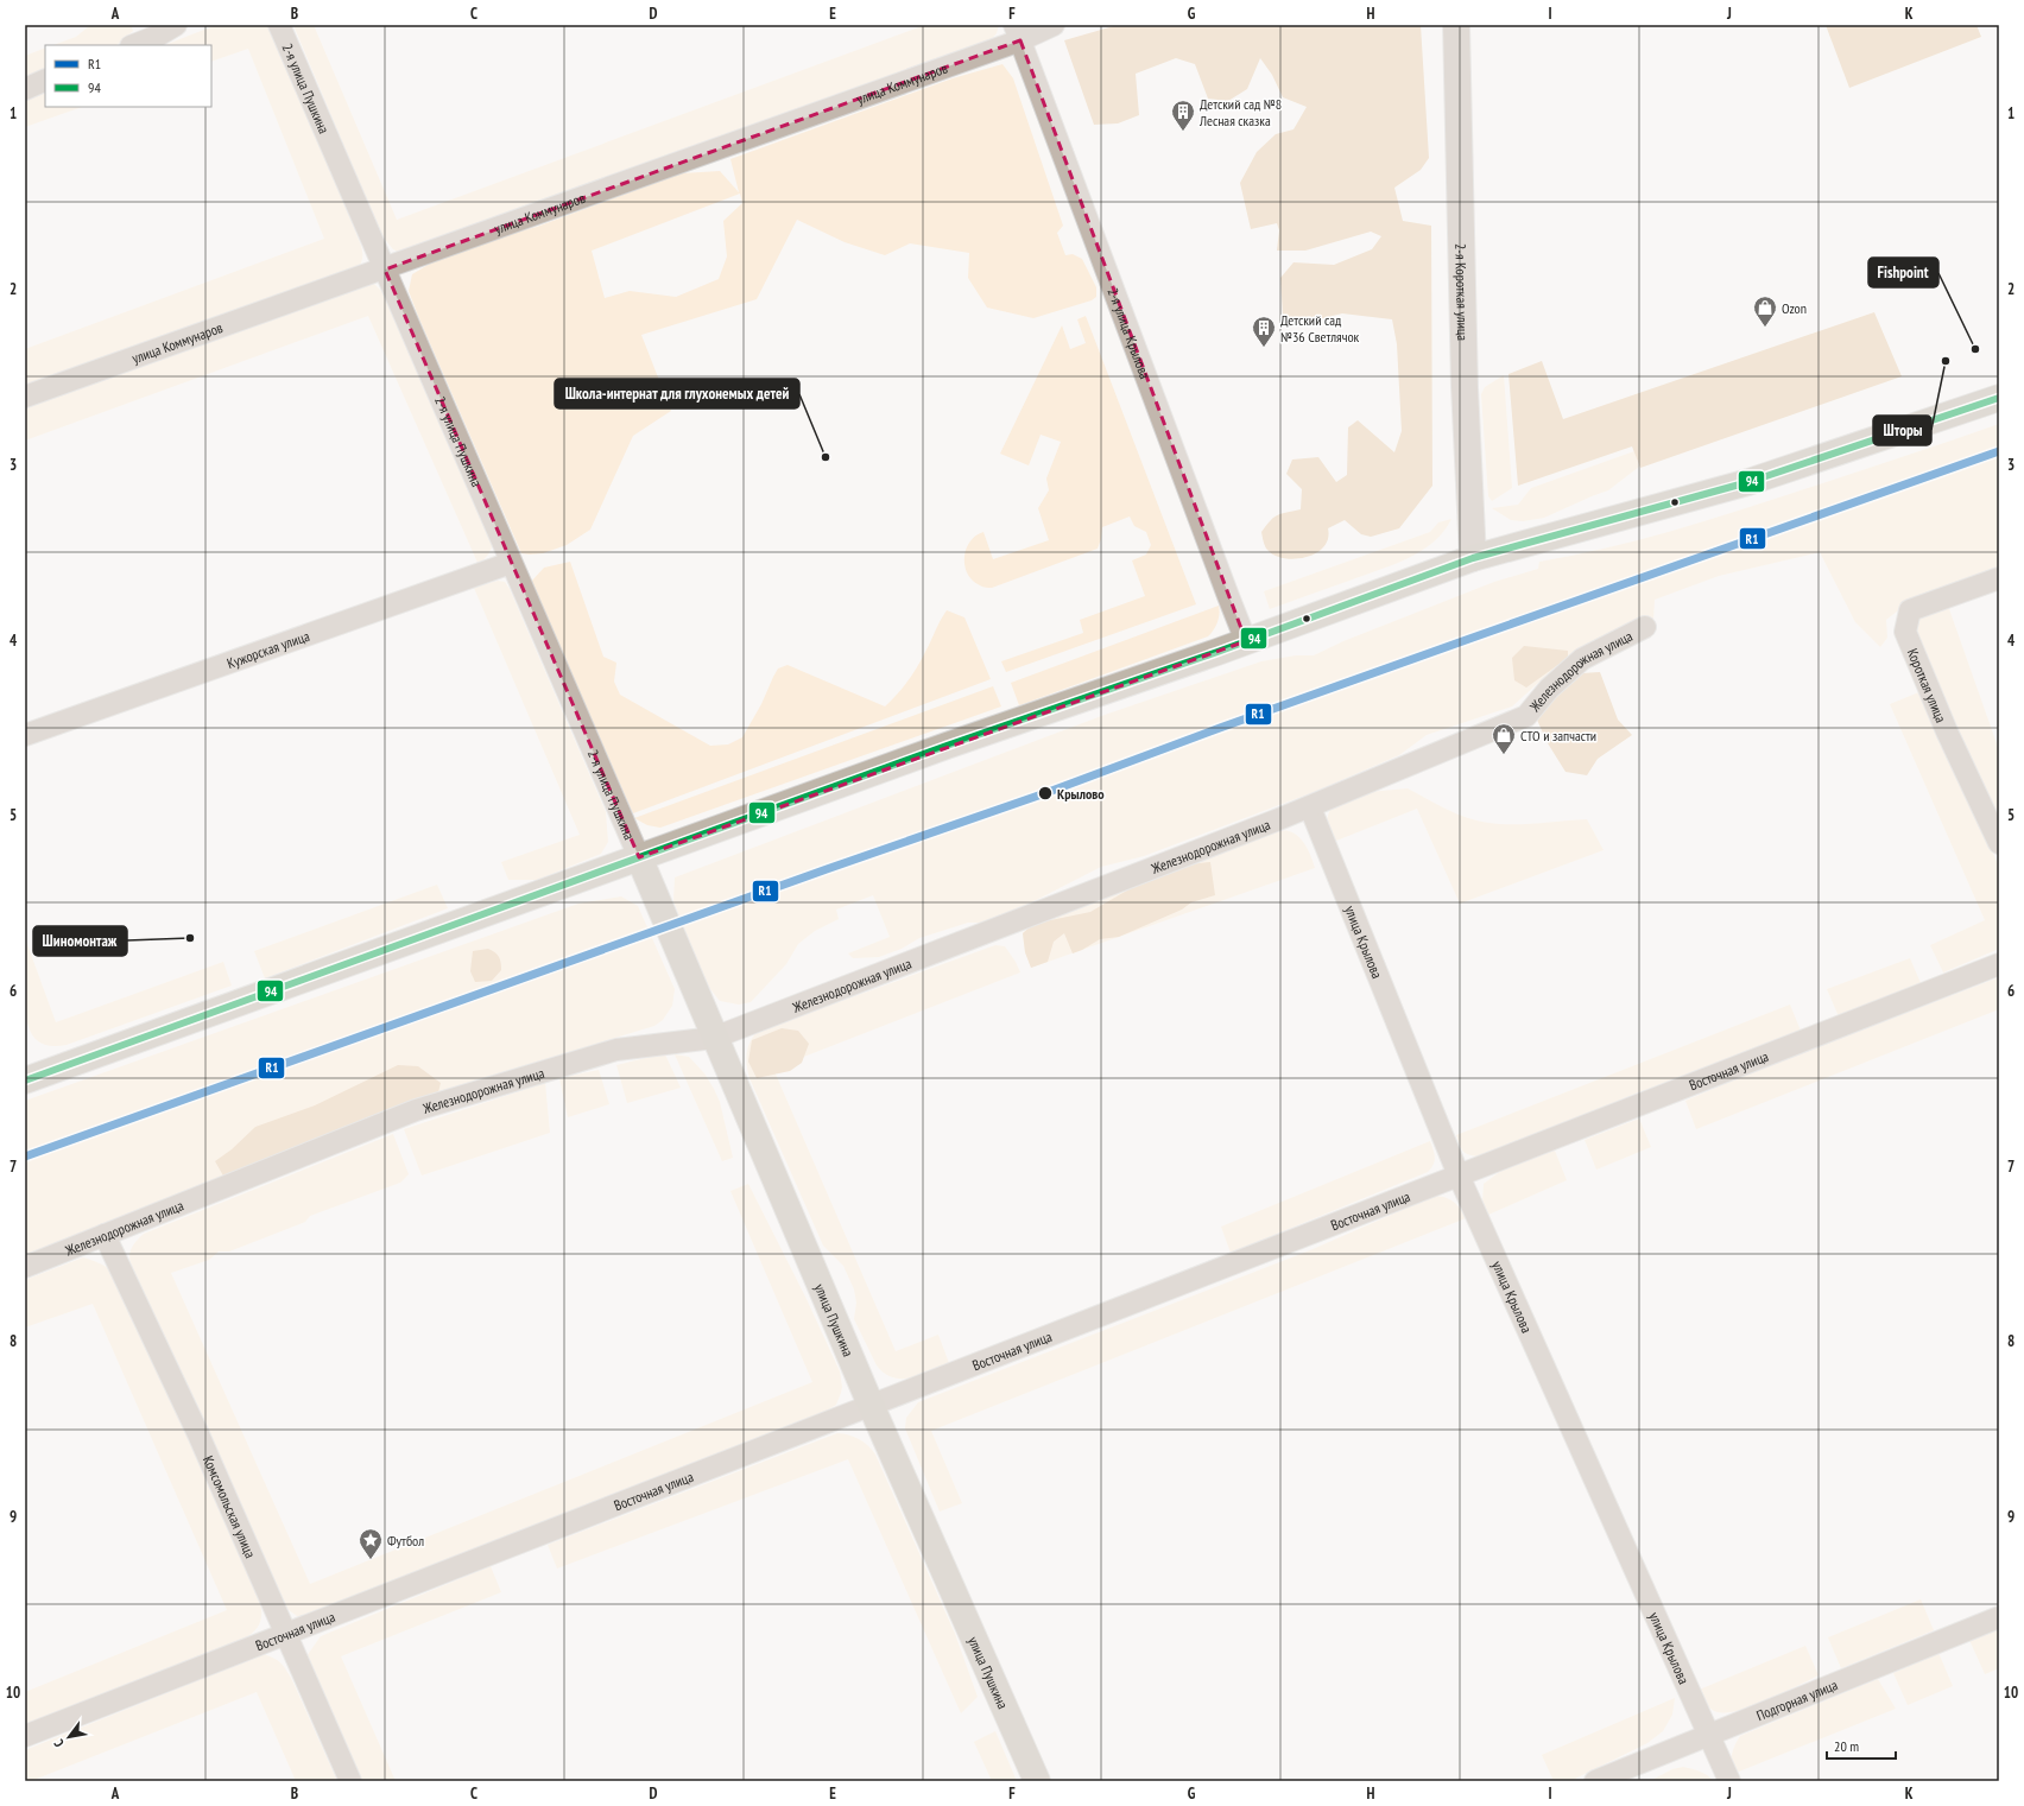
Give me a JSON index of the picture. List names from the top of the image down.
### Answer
{
  "streets": {
    "main road": ["улица Пушкина"],
    "street": [
      "улица Коммунаров",
      "2-я улица Пушкина",
      "2-я Короткая улица",
      "2-я улица Крылова",
      "Кужорская улица",
      "Железнодорожная улица",
      "Короткая улица",
      "улица Крылова",
      "Восточная улица",
      "Комсомольская улица",
      "Подгорная улица"
    ]
  },
  "crossings": [
    ["улица Коммунаров", "2-я улица Пушкина"],
    ["улица Коммунаров", "2-я улица Крылова"],
    ["2-я улица Пушкина", "Кужорская улица"],
    ["2-я улица Пушкина", "улица Пушкина"],
    ["Железнодорожная улица", "улица Крылова"],
    ["Железнодорожная улица", "улица Пушкина"],
    ["Железнодорожная улица", "Комсомольская улица"],
    ["улица Крылова", "Восточная улица"],
    ["улица Крылова", "Подгорная улица"],
    ["Восточная улица", "улица Пушкина"],
    ["Восточная улица", "Комсомольская улица"]
  ],
  "places": {
    "building": ["Детский сад №8 Лесная сказка", "Детский сад №36 Светлячок"],
    "shop": ["Ozon", "СТО и запчасти"],
    "other": [
      "Fishpoint",
      "Шторы",
      "Школа-интернат для глухонемых детей",
      "Крылово",
      "Шиномонтаж"
    ],
    "place": ["Футбол"]
  },
  "lines": ["transit line 94", "transit line R1"],
  "legend": ["R1", "94"],
  "scale_bar": "20 m",
  "north": "bottom left",
  "grid": {
    "columns": [
      "A",
      "B",
      "C",
      "D",
      "E",
      "F",
      "G",
      "H",
      "I",
      "J",
      "K"
    ],
    "rows": [
      "1",
      "2",
      "3",
      "4",
      "5",
      "6",
      "7",
      "8",
      "9",
      "10"
    ]
  }
}
